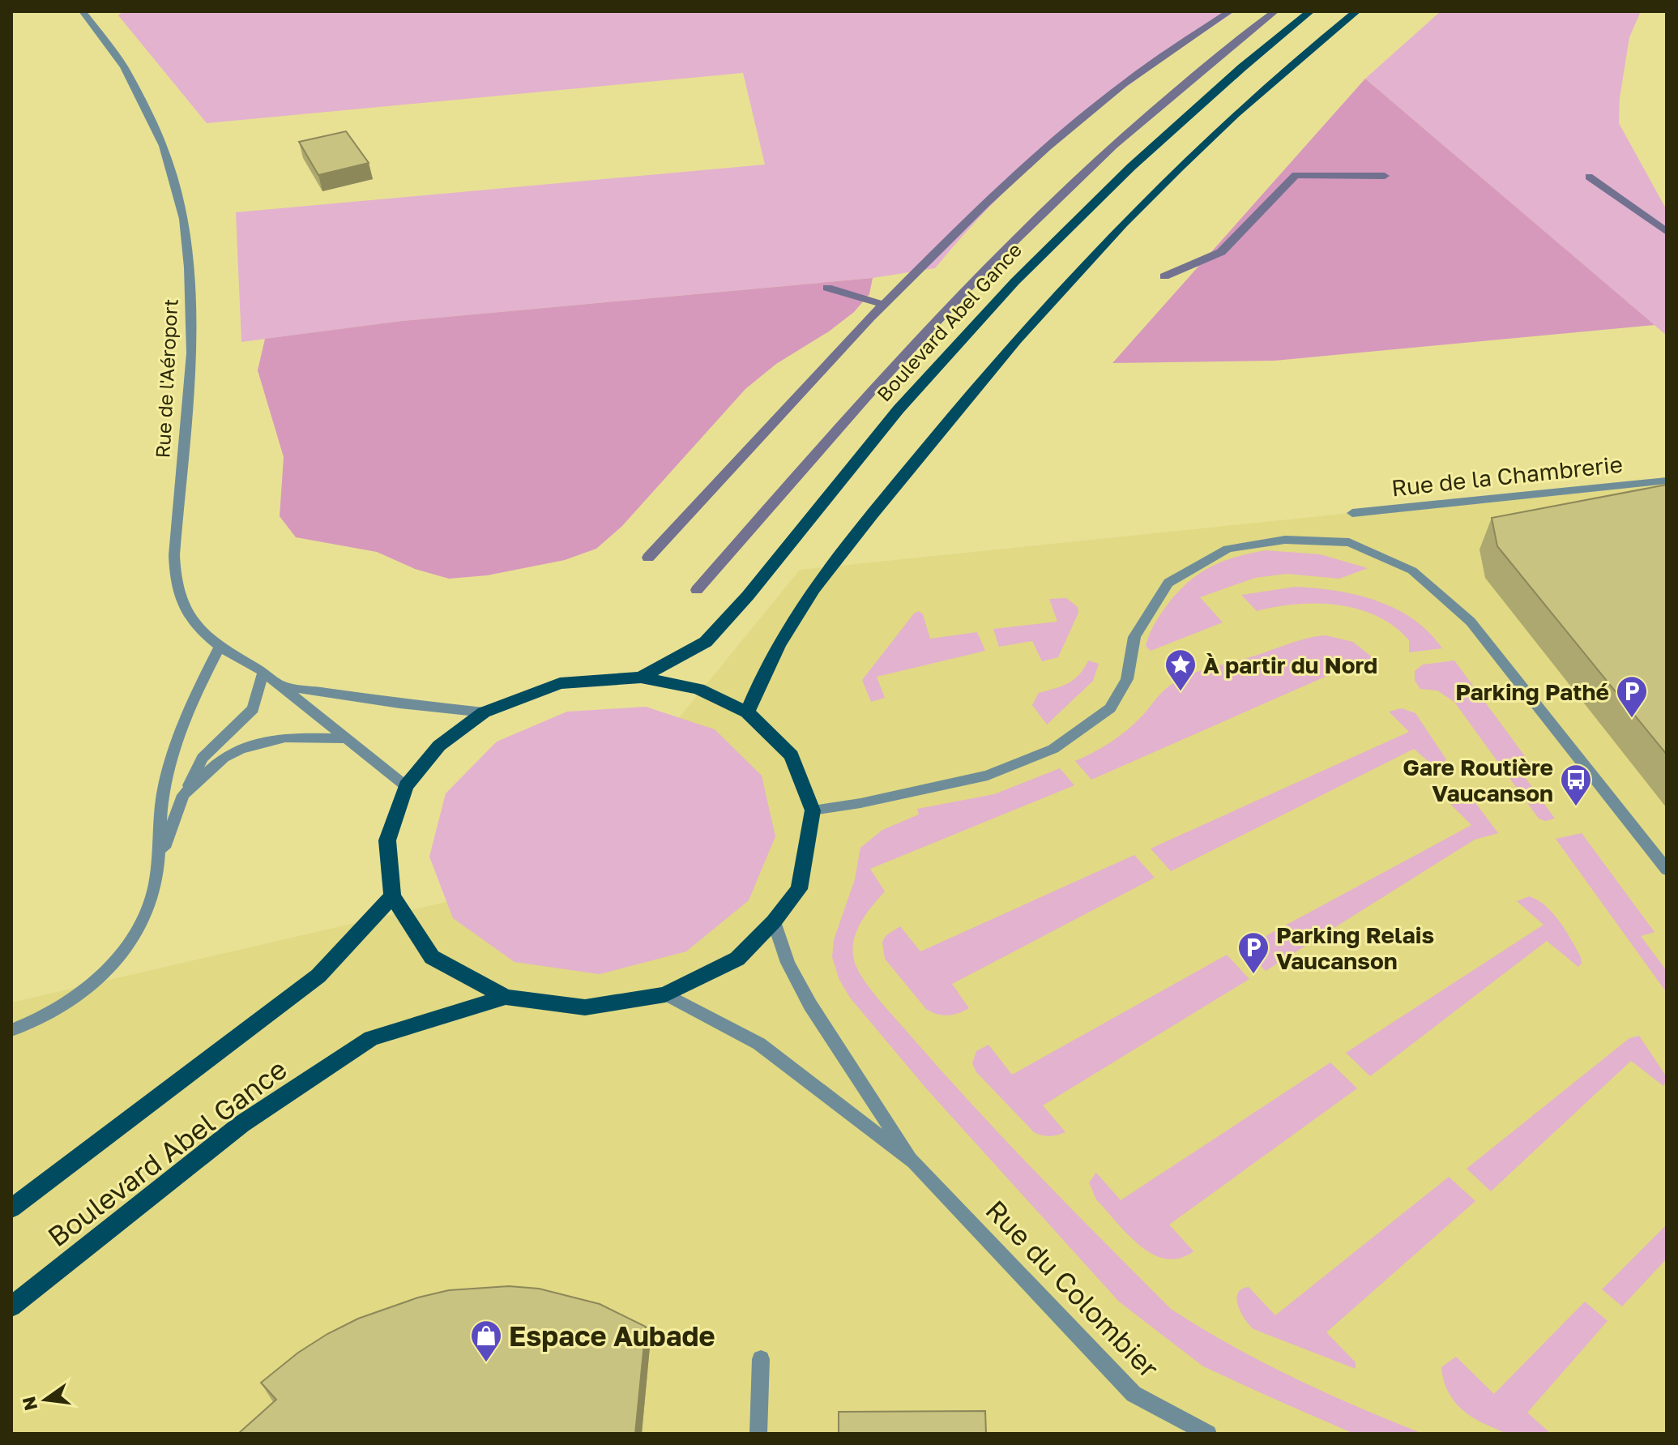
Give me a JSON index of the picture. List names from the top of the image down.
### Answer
{
  "streets": {
    "main road": ["Boulevard Abel Gance"],
    "street": ["Rue de l'Aéroport", "Rue de la Chambrerie", "Rue du Colombier"]
  },
  "places": {
    "place": ["À partir du Nord"],
    "parking": ["Parking Pathé", "Parking Relais Vaucanson"],
    "bus stop": ["Gare Routière Vaucanson"],
    "shop": ["Espace Aubade"]
  },
  "north": "left"
}
